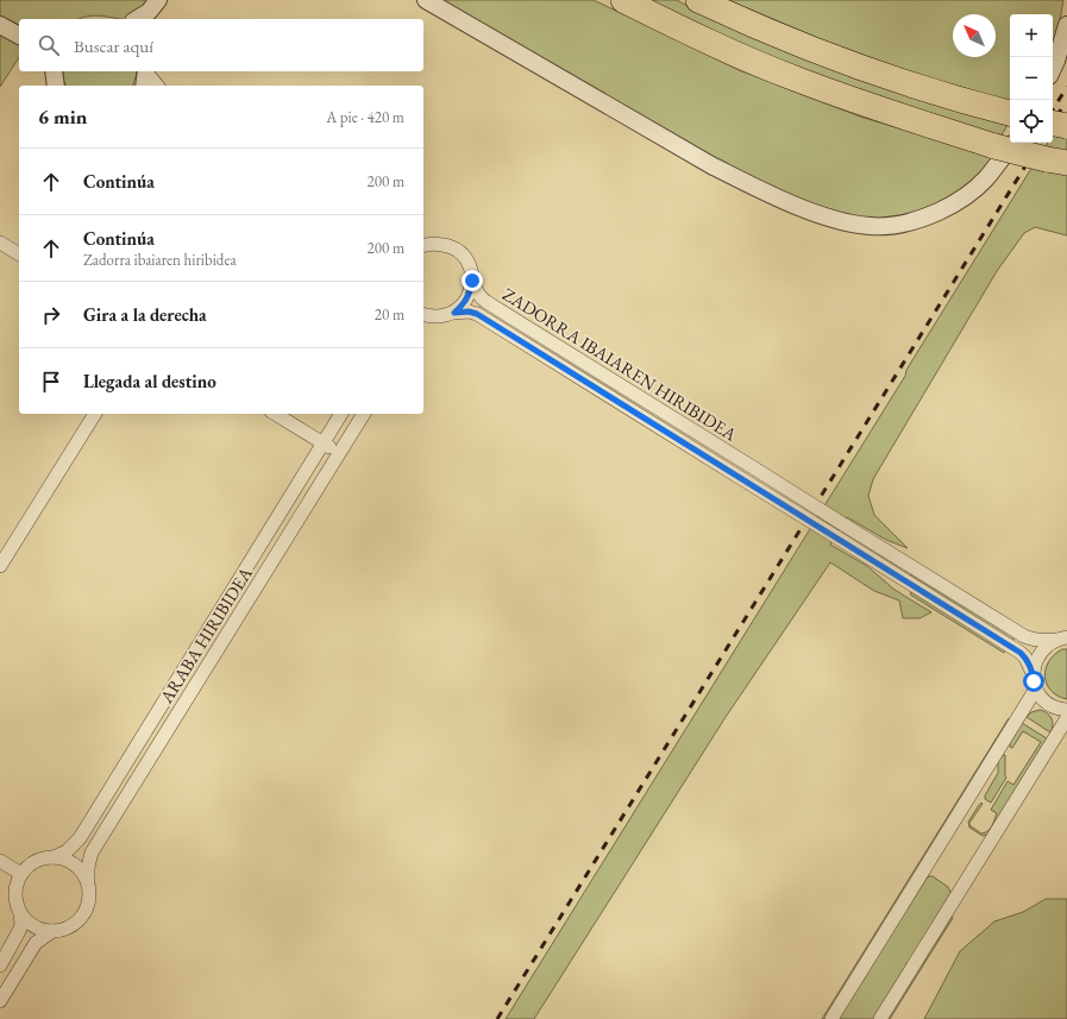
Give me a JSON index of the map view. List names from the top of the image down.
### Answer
{
  "streets": {
    "street": ["ZADORRA IBAIAREN HIRIBIDEA", "ARABA HIRIBIDEA"]
  },
  "north": "top left",
  "page": {
    "map_buttons": ["+", "−"],
    "search": "Buscar aquí",
    "heading": ["6 min", "A pie · 420 m"],
    "list": [
      ["Continúa", "200 m"],
      ["Continúa", "Zadorra ibaiaren hiribidea", "200 m"],
      ["Gira a la derecha", "20 m"],
      "Llegada al destino"
    ]
  }
}
